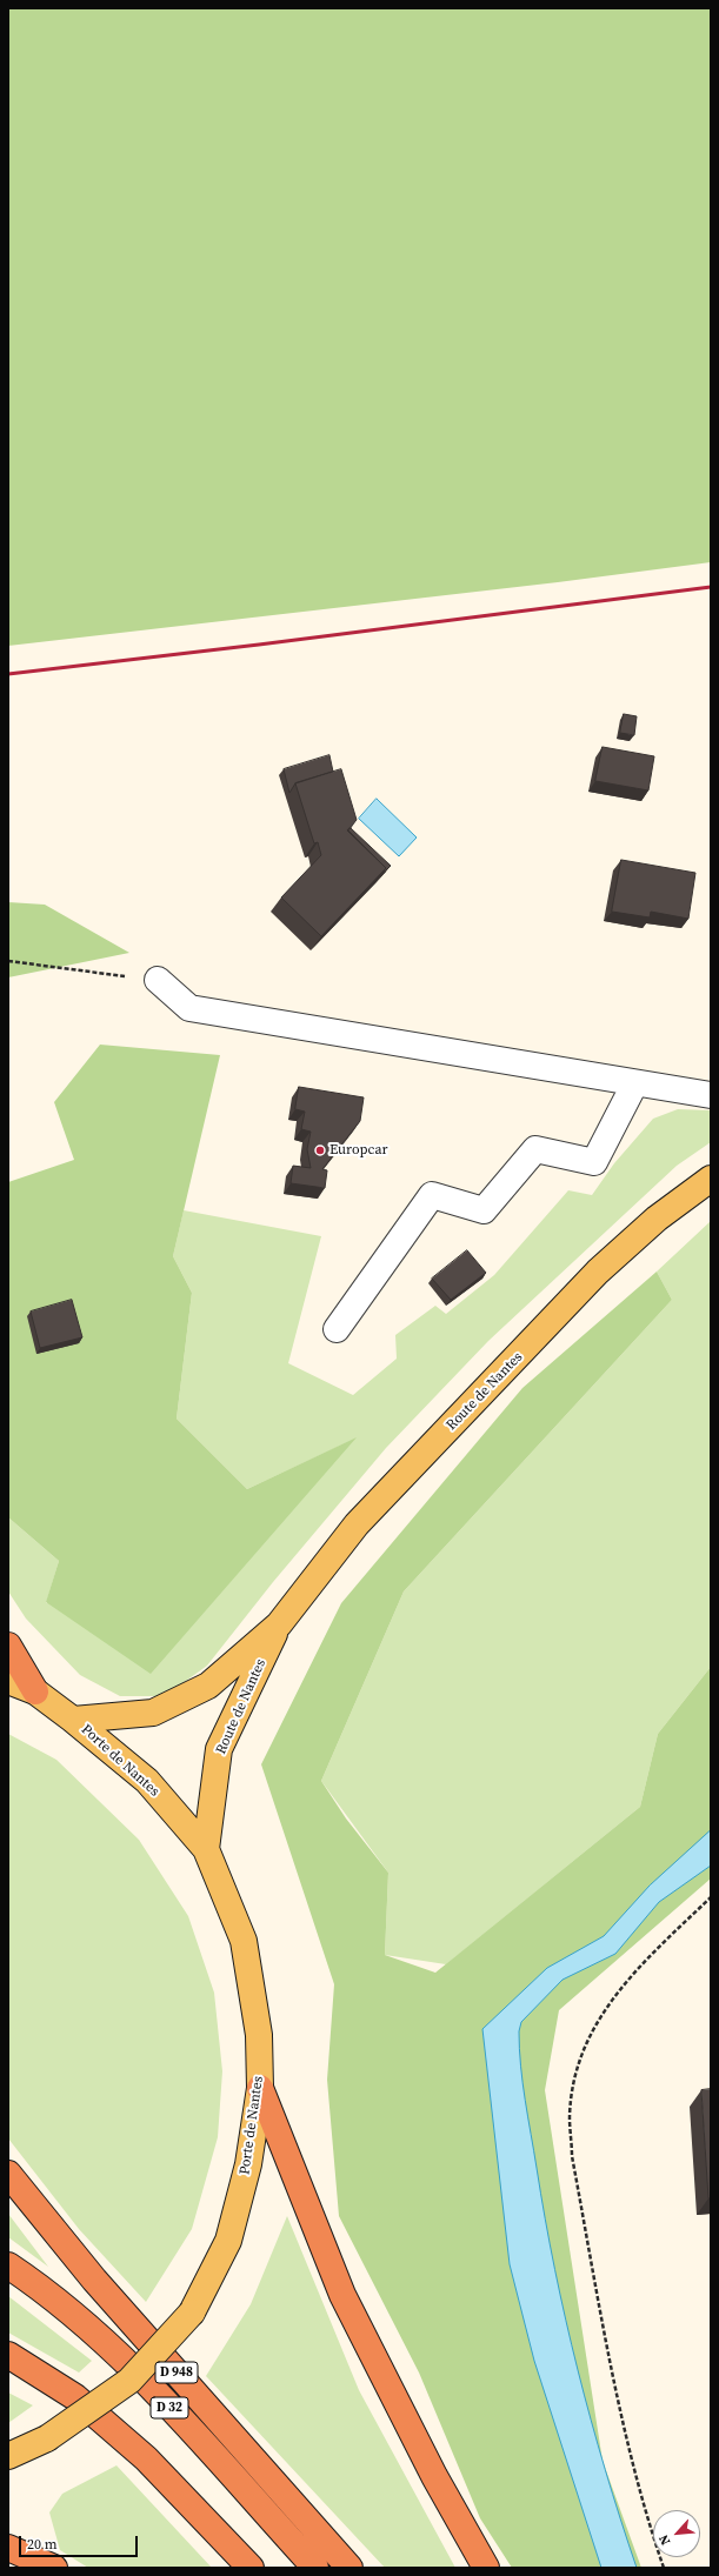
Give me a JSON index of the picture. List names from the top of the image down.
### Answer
{
  "streets": {
    "highway": ["D 948", "D 32"],
    "main road": ["Route de Nantes", "Porte de Nantes"]
  },
  "crossings": [
    ["Route de Nantes", "Porte de Nantes"]
  ],
  "places": ["Europcar"],
  "scale_bar": "20 m",
  "north": "bottom left"
}
